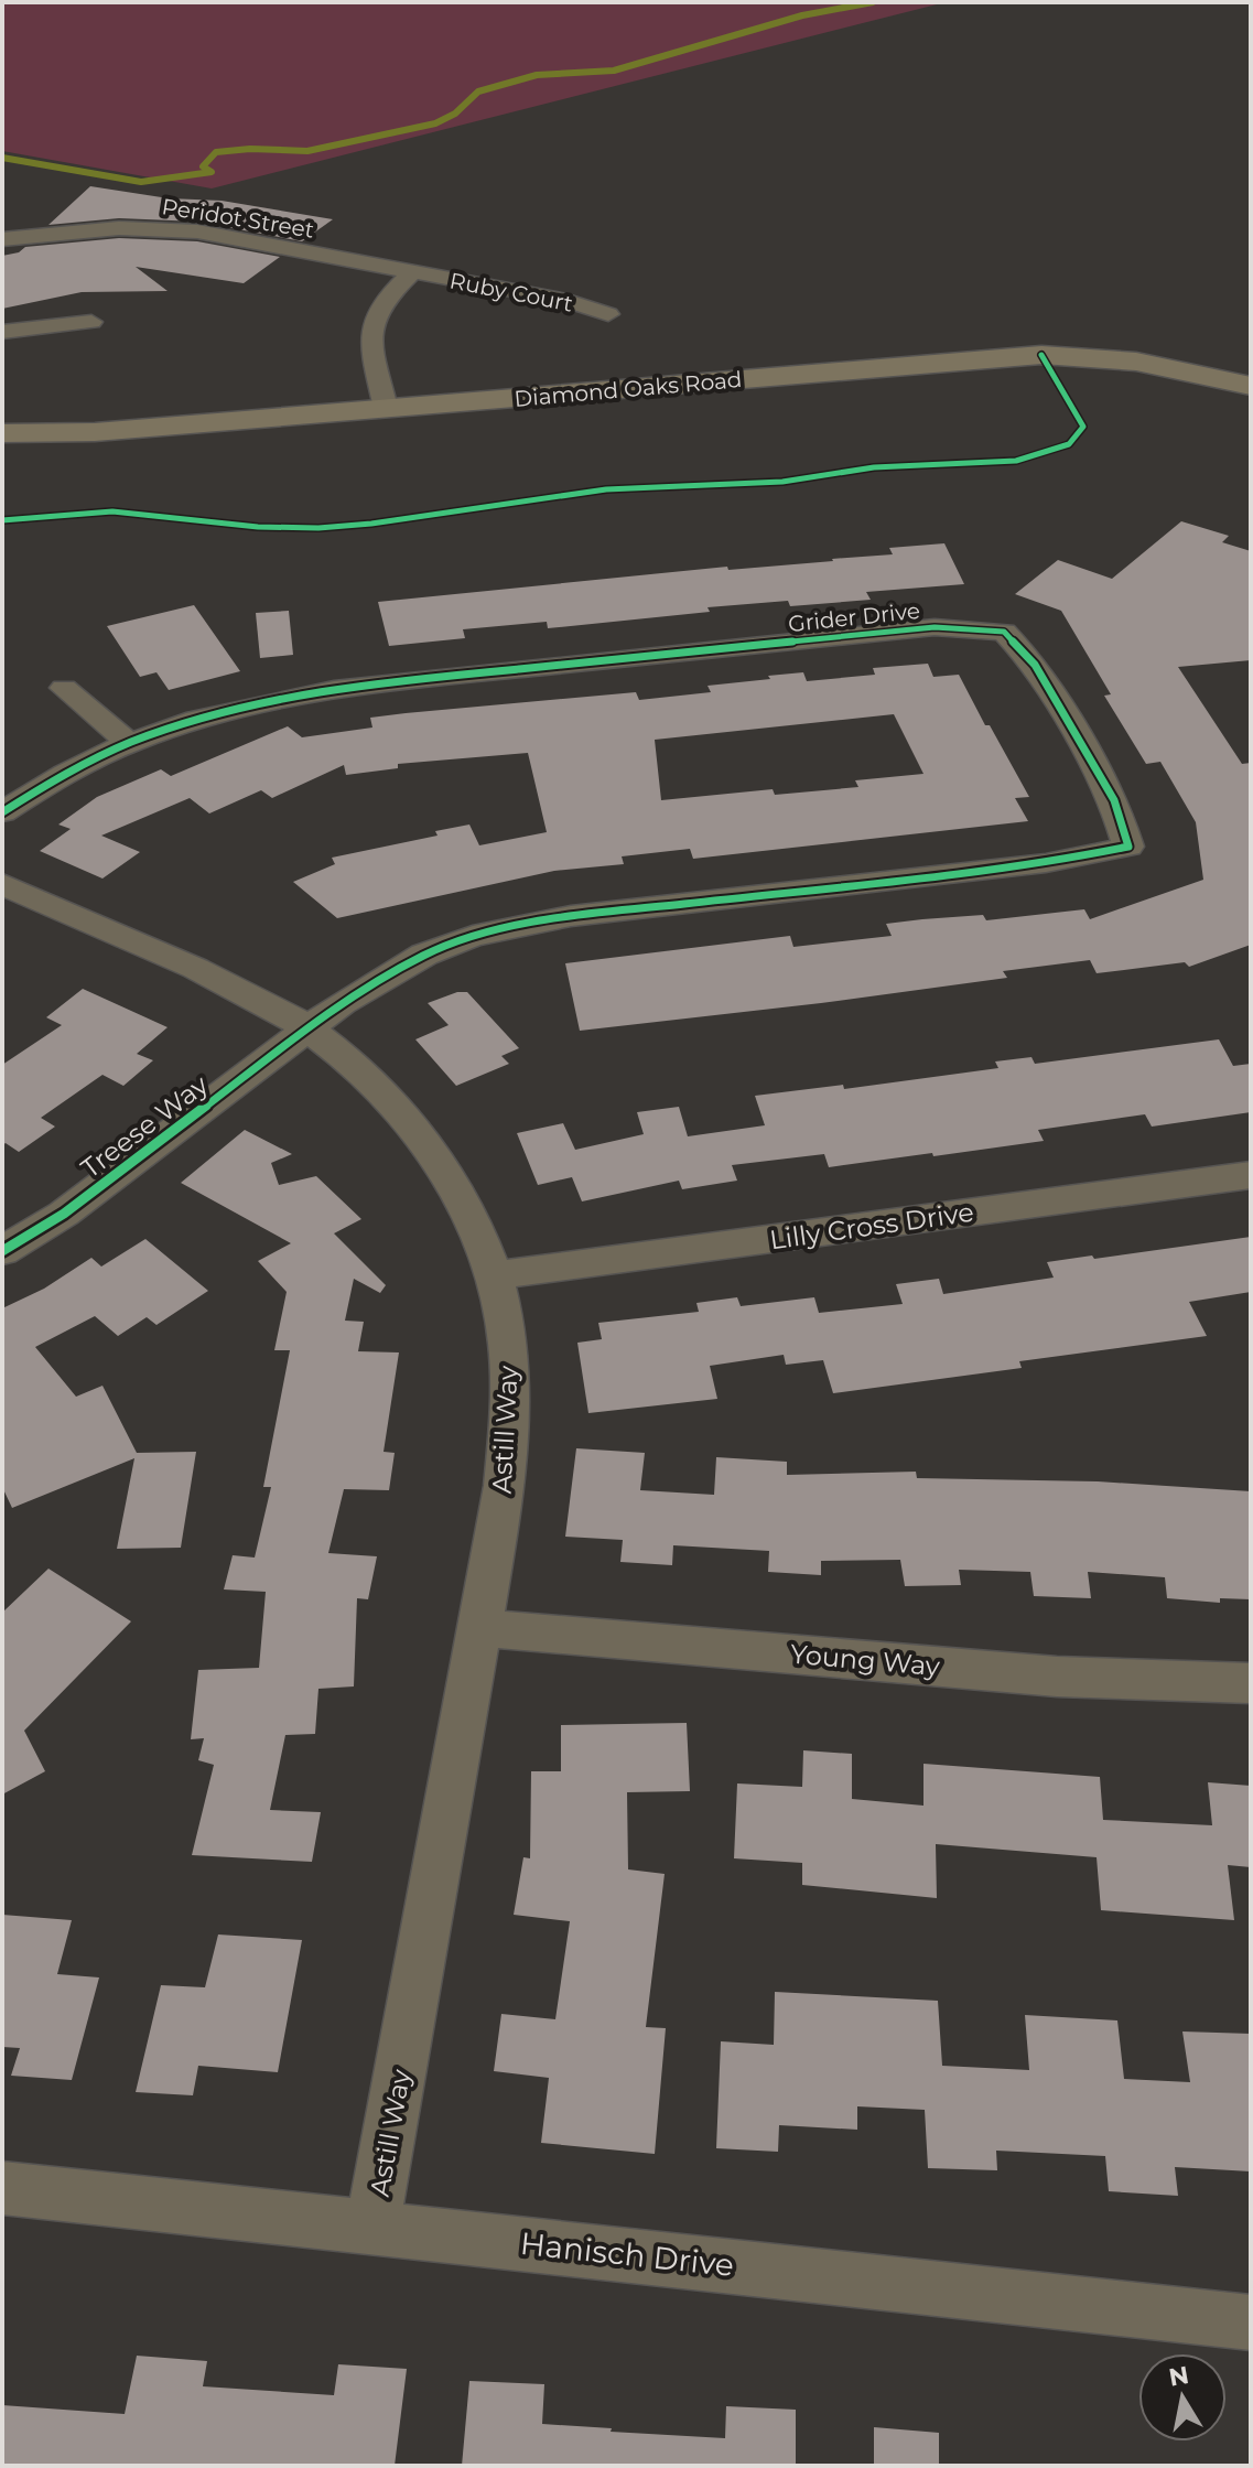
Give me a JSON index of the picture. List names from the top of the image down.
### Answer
{
  "streets": {
    "street": [
      "Peridot Street",
      "Ruby Court",
      "Diamond Oaks Road",
      "Grider Drive",
      "Treese Way",
      "Lilly Cross Drive",
      "Astill Way",
      "Young Way",
      "Hanisch Drive"
    ]
  },
  "crossings": [
    ["Peridot Street", "Ruby Court"],
    ["Grider Drive", "Treese Way"],
    ["Grider Drive", "Astill Way"],
    ["Treese Way", "Astill Way"],
    ["Lilly Cross Drive", "Astill Way"],
    ["Astill Way", "Young Way"],
    ["Astill Way", "Hanisch Drive"]
  ],
  "north": "top"
}
